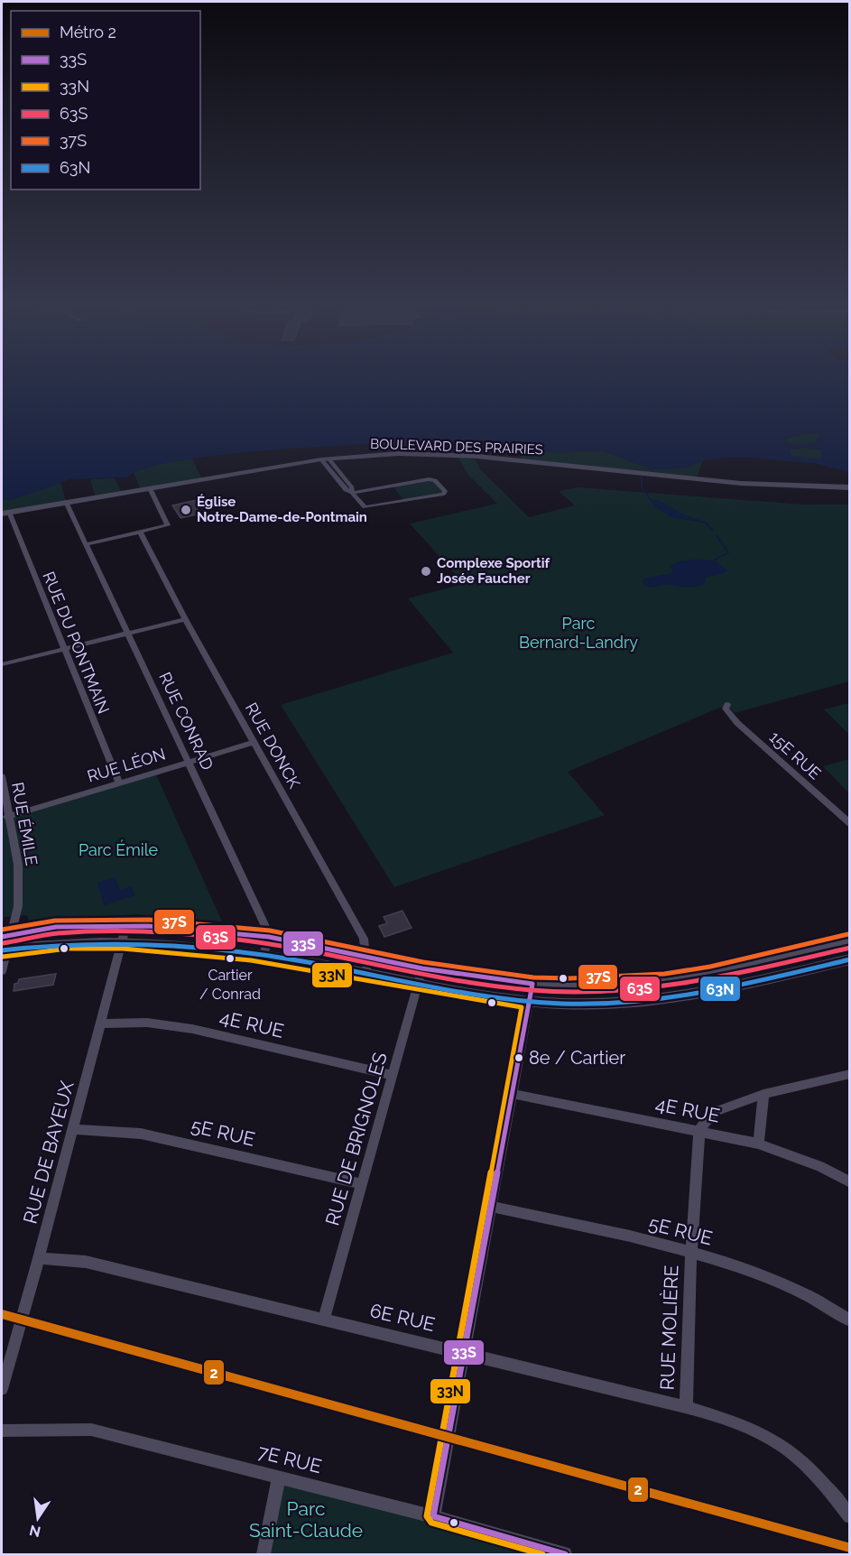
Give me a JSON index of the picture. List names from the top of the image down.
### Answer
{
  "streets": {
    "street": [
      "BOULEVARD DES PRAIRIES",
      "RUE DU PONTMAIN",
      "RUE CONRAD",
      "RUE DONCK",
      "15E RUE",
      "RUE LÉON",
      "RUE ÉMILE",
      "4E RUE",
      "5E RUE",
      "RUE DE BRIGNOLES",
      "RUE DE BAYEUX",
      "6E RUE",
      "RUE MOLIÈRE",
      "7E RUE"
    ]
  },
  "crossings": [
    ["BOULEVARD DES PRAIRIES", "RUE DU PONTMAIN"],
    ["BOULEVARD DES PRAIRIES", "RUE CONRAD"],
    ["RUE DU PONTMAIN", "RUE LÉON"],
    ["RUE CONRAD", "RUE LÉON"],
    ["RUE DONCK", "RUE LÉON"],
    ["RUE LÉON", "RUE ÉMILE"],
    ["4E RUE", "RUE DE BRIGNOLES"],
    ["4E RUE", "RUE DE BAYEUX"],
    ["4E RUE", "RUE MOLIÈRE"],
    ["5E RUE", "RUE DE BRIGNOLES"],
    ["5E RUE", "RUE DE BAYEUX"],
    ["5E RUE", "RUE MOLIÈRE"],
    ["RUE DE BRIGNOLES", "6E RUE"],
    ["RUE DE BAYEUX", "6E RUE"],
    ["6E RUE", "RUE MOLIÈRE"]
  ],
  "parks": ["Parc Bernard-Landry", "Parc Émile", "Parc Saint-Claude"],
  "places": [
    "Église Notre-Dame-de-Pontmain",
    "Complexe Sportif Josée Faucher",
    "Cartier / Conrad",
    "8e / Cartier"
  ],
  "lines": [
    "transit line 37S",
    "transit line 33S",
    "transit line 63S",
    "transit line 63N",
    "transit line 33N",
    "metro line 2"
  ],
  "legend": [
    "Métro 2",
    "33S",
    "33N",
    "63S",
    "37S",
    "63N"
  ],
  "north": "bottom"
}
